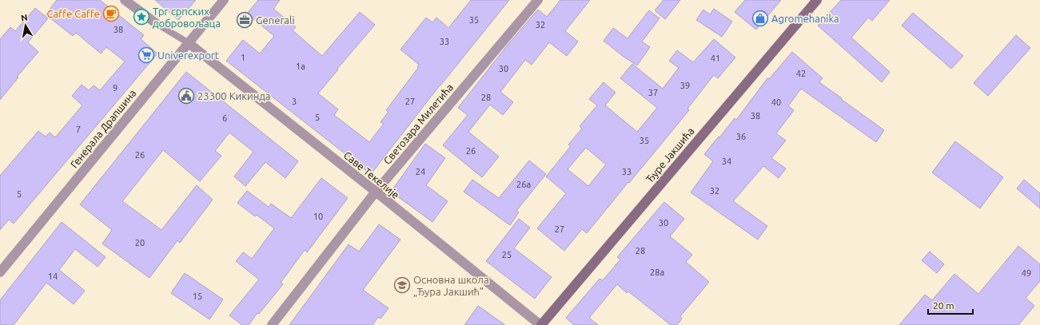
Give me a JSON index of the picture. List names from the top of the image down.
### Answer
{
  "streets": {
    "main road": ["Ђуре Јакшића"],
    "street": ["Светозара Милетића", "Генерала Драпшина", "Саве Текелије"]
  },
  "crossings": [
    ["Светозара Милетића", "Саве Текелије"],
    ["Генерала Драпшина", "Саве Текелије"],
    ["Ђуре Јакшића", "Саве Текелије"]
  ],
  "places": {
    "cafe": ["Caffe Caffe"],
    "place": ["Трг српских добровољаца"],
    "shop": ["Agromehanika"],
    "office": ["Generali"],
    "supermarket": ["Univerexport"],
    "public building": ["23300 Кикинда"],
    "school or university": ["Основна школа „Ђура Јакшић”"]
  },
  "house_numbers": [
    "35",
    "32",
    "38",
    "33",
    "1",
    "41",
    "1a",
    "30",
    "42",
    "39",
    "9",
    "37",
    "28",
    "3",
    "27",
    "40",
    "38",
    "5",
    "6",
    "7",
    "36",
    "35",
    "26",
    "26",
    "34",
    "24",
    "33",
    "26a",
    "32",
    "5",
    "10",
    "30",
    "27",
    "20",
    "28",
    "25",
    "28a",
    "49",
    "14",
    "15"
  ],
  "scale_bar": "20 m",
  "north": "top"
}
